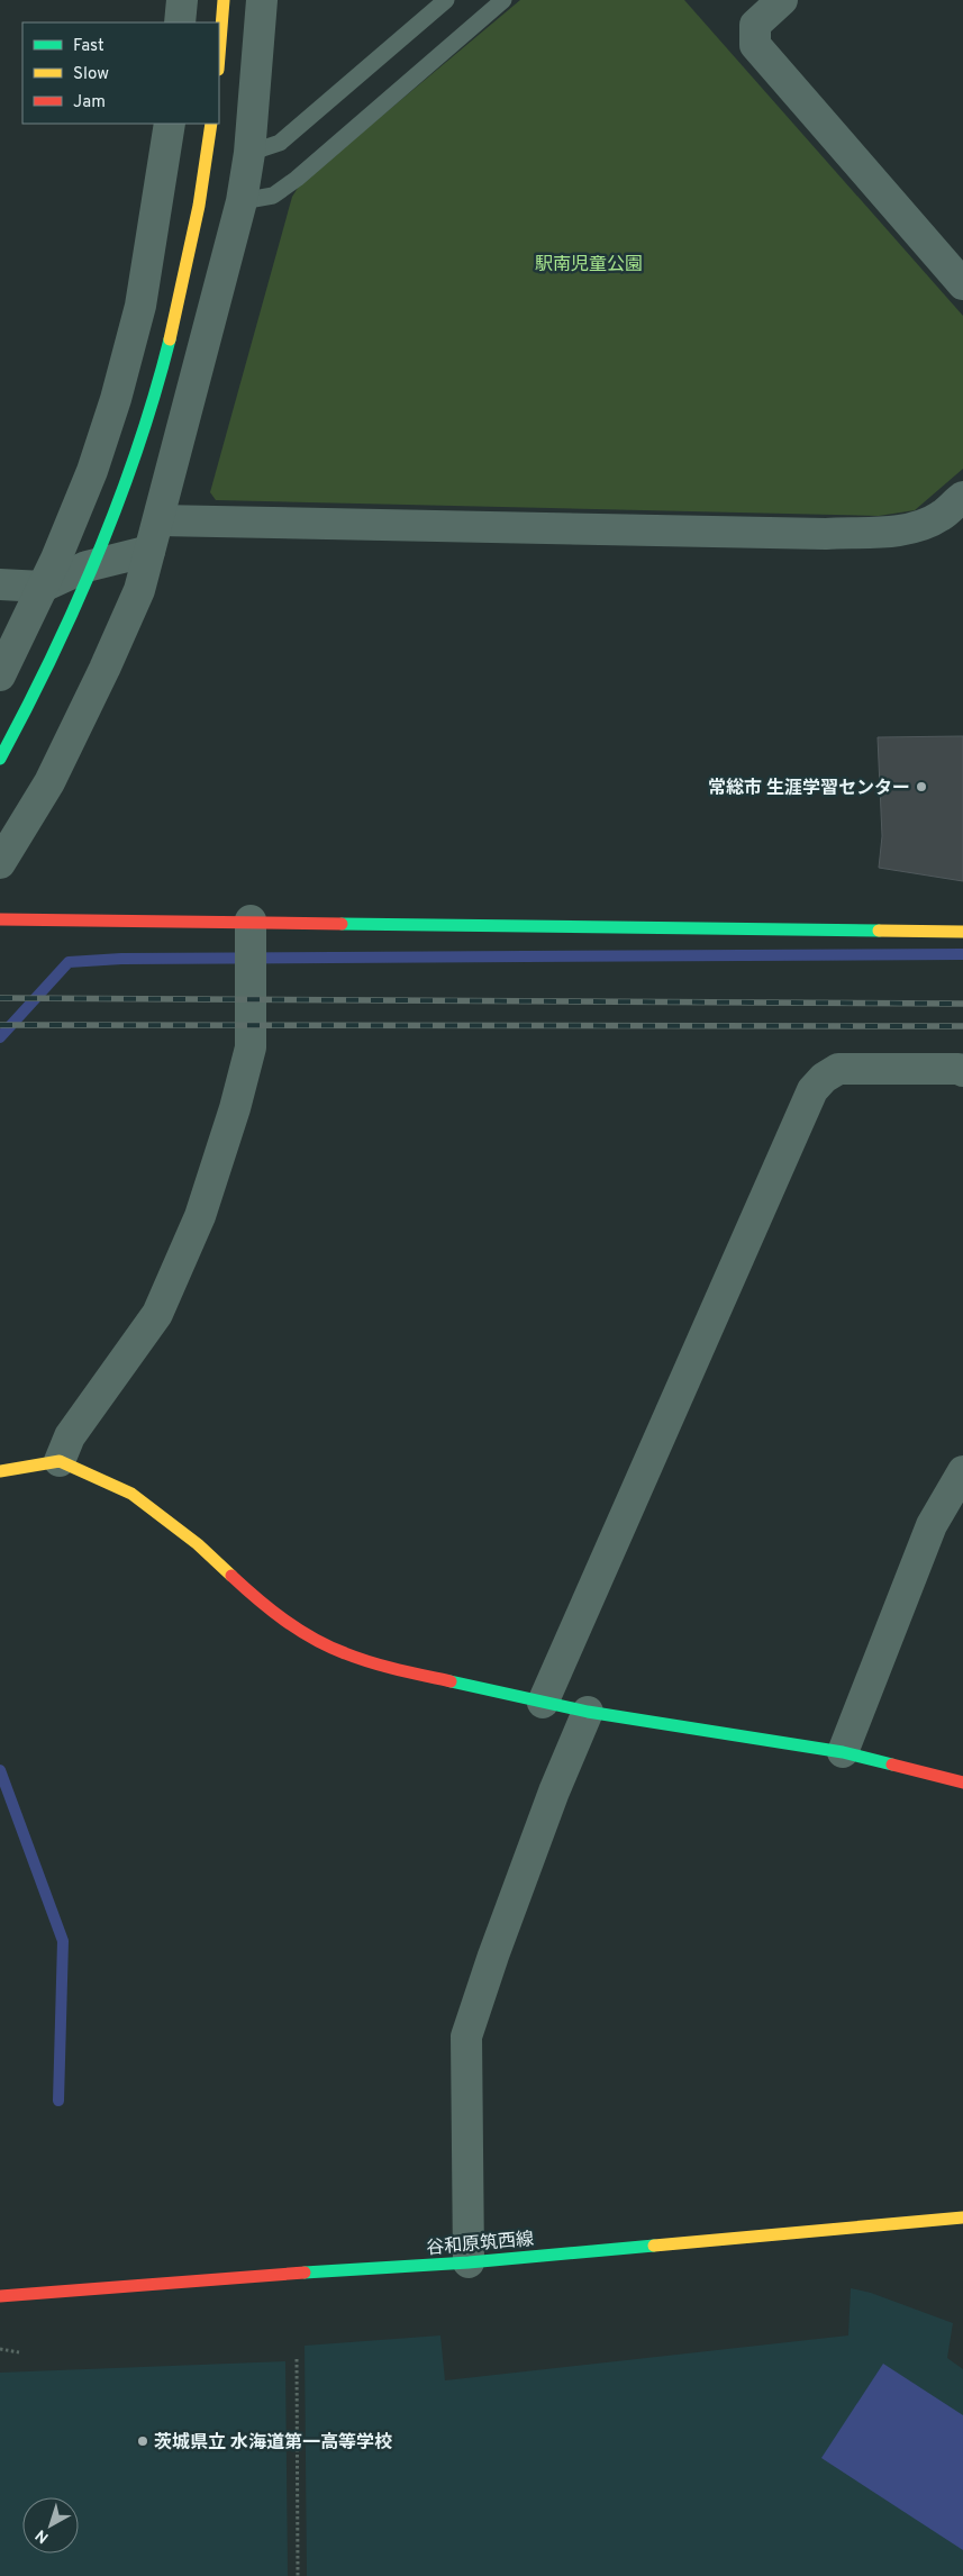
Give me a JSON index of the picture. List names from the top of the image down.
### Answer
{
  "streets": {
    "street": ["谷和原筑西線"]
  },
  "parks": ["駅南児童公園"],
  "places": ["常総市 生涯学習センター", "茨城県立 水海道第一高等学校"],
  "legend": ["Fast", "Slow", "Jam"],
  "north": "bottom left"
}
